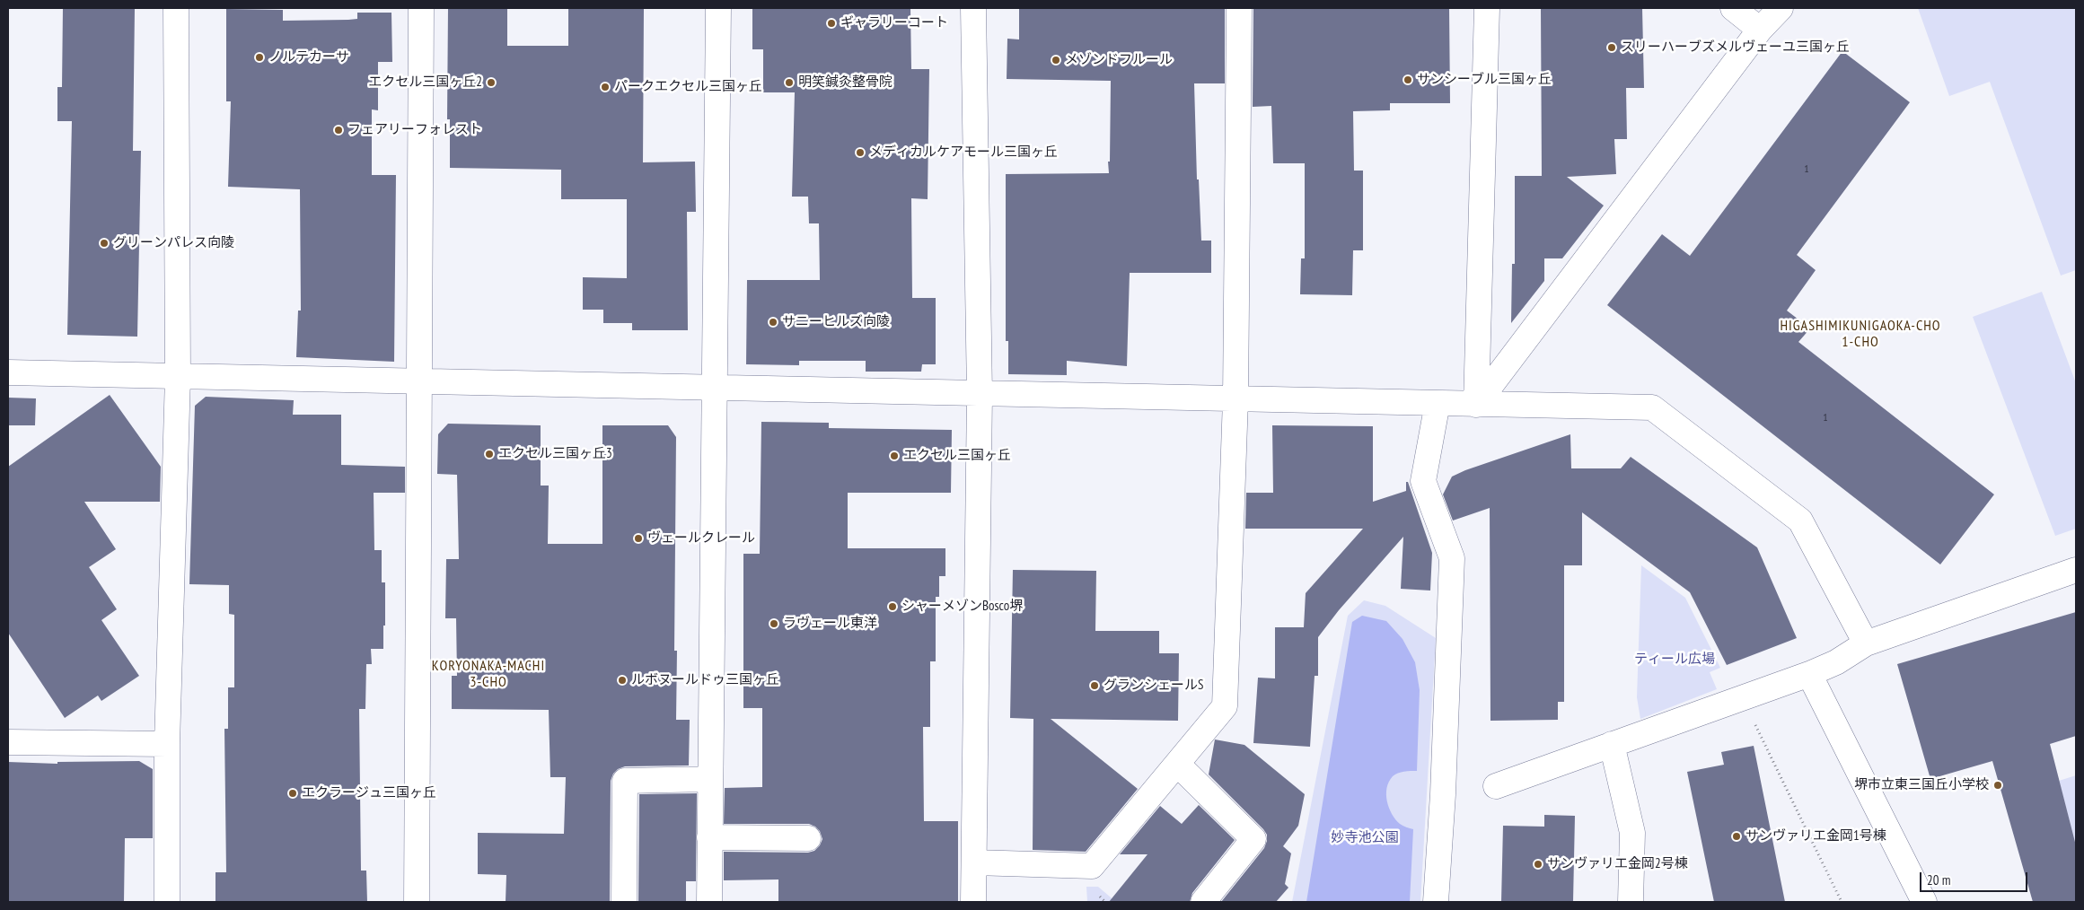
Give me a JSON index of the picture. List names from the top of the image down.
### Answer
{
  "districts": ["HIGASHIMIKUNIGAOKA-CHO 1-CHO", "KORYONAKA-MACHI 3-CHO"],
  "parks": ["ティール広場", "妙寺池公園"],
  "places": [
    "ギャラリーコート",
    "スリーハーブズメルヴェーユ三国ヶ丘",
    "ノルテカーサ",
    "メゾンドフルール",
    "サンシーブル三国ヶ丘",
    "エクセル三国ヶ丘2",
    "明笑鍼灸整骨院",
    "パークエクセル三国ヶ丘",
    "フェアリーフォレスト",
    "メディカルケアモール三国ヶ丘",
    "グリーンパレス向陵",
    "サニーヒルズ向陵",
    "エクセル三国ヶ丘3",
    "エクセル三国ヶ丘",
    "ヴェールクレール",
    "シャーメゾンBosco堺",
    "ラヴェール東洋",
    "ルボヌールドゥ三国ヶ丘",
    "グランシェールS",
    "堺市立東三国丘小学校",
    "エクラージュ三国ヶ丘",
    "サンヴァリエ金岡1号棟",
    "サンヴァリエ金岡2号棟"
  ],
  "house_numbers": ["1", "1"],
  "scale_bar": "20 m"
}
